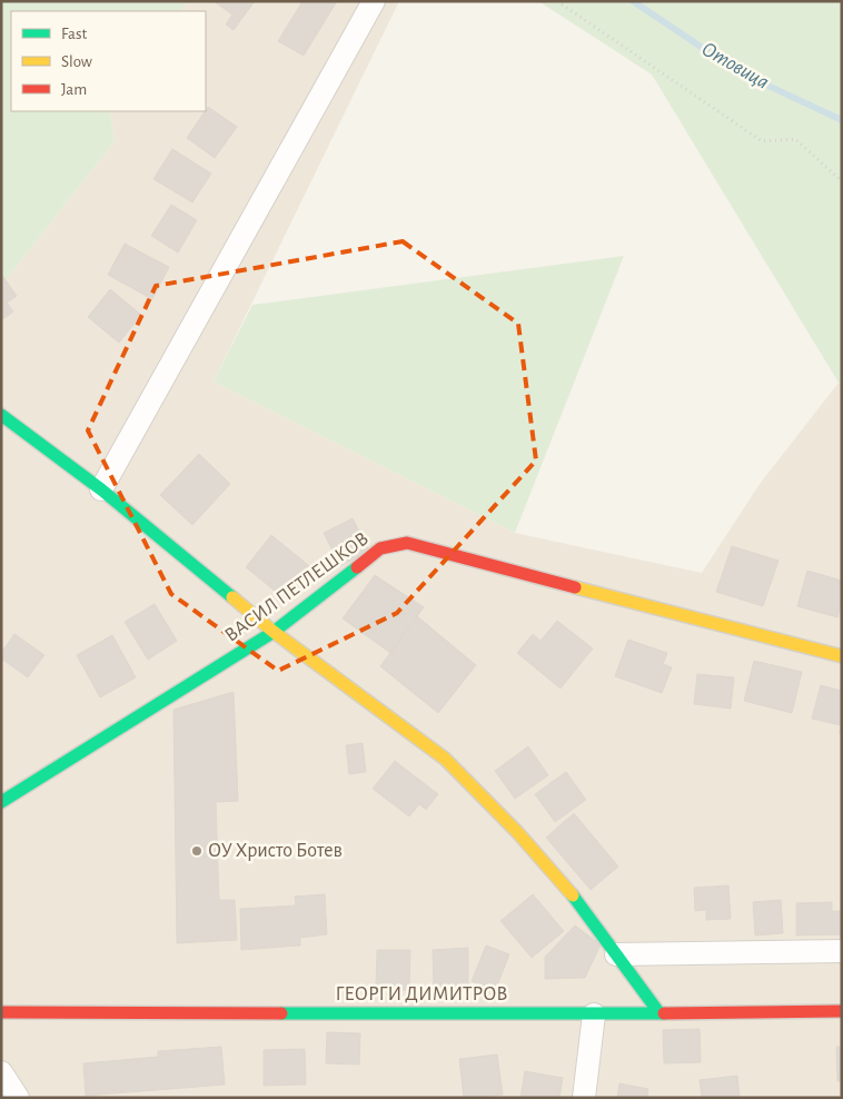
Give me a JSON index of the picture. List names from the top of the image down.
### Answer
{
  "streets": {
    "street": ["ВАСИЛ ПЕТЛЕШКОВ", "ГЕОРГИ ДИМИТРОВ"]
  },
  "water": ["Отовица"],
  "places": ["ОУ Христо Ботев"],
  "legend": ["Fast", "Slow", "Jam"]
}
